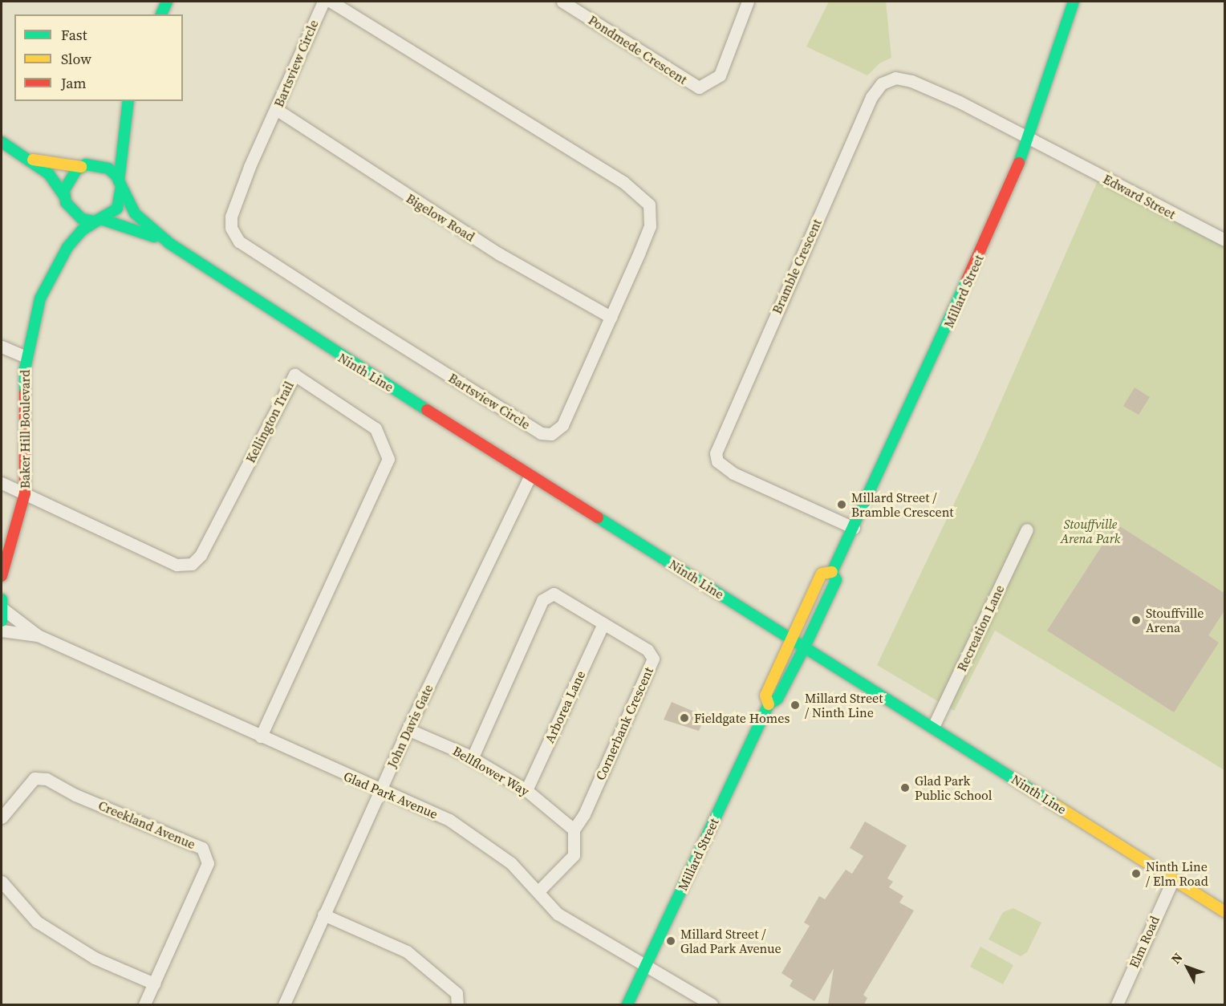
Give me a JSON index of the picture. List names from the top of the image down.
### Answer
{
  "streets": {
    "street": [
      "Pondmede Crescent",
      "Bartsview Circle",
      "Edward Street",
      "Bigelow Road",
      "Bramble Crescent",
      "Millard Street",
      "Ninth Line",
      "Kellington Trail",
      "Baker Hill Boulevard",
      "Recreation Lane",
      "Arborea Lane",
      "Cornerbank Crescent",
      "John Davis Gate",
      "Bellflower Way",
      "Glad Park Avenue",
      "Creekland Avenue",
      "Elm Road"
    ]
  },
  "crossings": [
    ["Bartsview Circle", "Bigelow Road"],
    ["Edward Street", "Bramble Crescent"],
    ["Edward Street", "Millard Street"],
    ["Bramble Crescent", "Millard Street"],
    ["Millard Street", "Ninth Line"],
    ["Millard Street", "Glad Park Avenue"],
    ["Ninth Line", "Baker Hill Boulevard"],
    ["Ninth Line", "Recreation Lane"],
    ["Ninth Line", "John Davis Gate"],
    ["Ninth Line", "Elm Road"],
    ["Kellington Trail", "Baker Hill Boulevard"],
    ["Kellington Trail", "Glad Park Avenue"],
    ["Arborea Lane", "Cornerbank Crescent"],
    ["Arborea Lane", "Bellflower Way"],
    ["Cornerbank Crescent", "Bellflower Way"],
    ["John Davis Gate", "Bellflower Way"],
    ["John Davis Gate", "Glad Park Avenue"]
  ],
  "parks": ["Stouffville Arena Park"],
  "places": [
    "Millard Street / Bramble Crescent",
    "Stouffville Arena",
    "Millard Street / Ninth Line",
    "Fieldgate Homes",
    "Glad Park Public School",
    "Ninth Line / Elm Road",
    "Millard Street / Glad Park Avenue"
  ],
  "legend": ["Fast", "Slow", "Jam"],
  "north": "top left"
}
